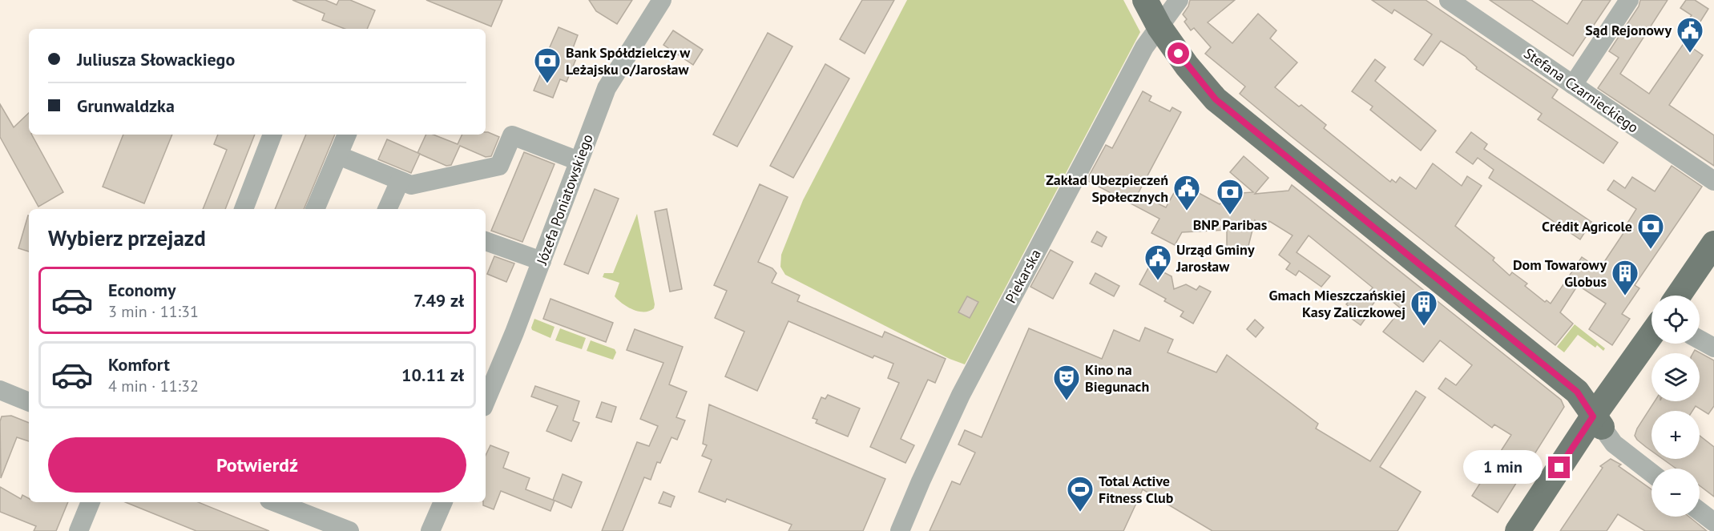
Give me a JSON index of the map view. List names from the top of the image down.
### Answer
{
  "streets": {
    "street": ["Stefana Czarnieckiego", "Józefa Poniatowskiego", "Piekarska"]
  },
  "places": {
    "public building": ["Sąd Rejonowy", "Zakład Ubezpieczeń Społecznych", "Urząd Gminy Jarosław"],
    "bank": ["Bank Spółdzielczy w Leżajsku o/Jarosław", "BNP Paribas", "Crédit Agricole"],
    "building": ["Dom Towarowy Globus", "Gmach Mieszczańskiej Kasy Zaliczkowej"],
    "theatre": ["Kino na Biegunach"],
    "sports": ["Total Active Fitness Club"]
  },
  "page": {
    "banner": ["Juliusza Słowackiego", "Grunwaldzka"],
    "heading": "Wybierz przejazd",
    "list": [
      {
        "name": "Economy",
        "note": "3 min · 11:31",
        "value": "7.49 zł"
      },
      {
        "name": "Komfort",
        "note": "4 min · 11:32",
        "value": "10.11 zł"
      }
    ],
    "map_buttons": ["+", "−"],
    "buttons": "Potwierdź",
    "bubble": "1 min"
  }
}
